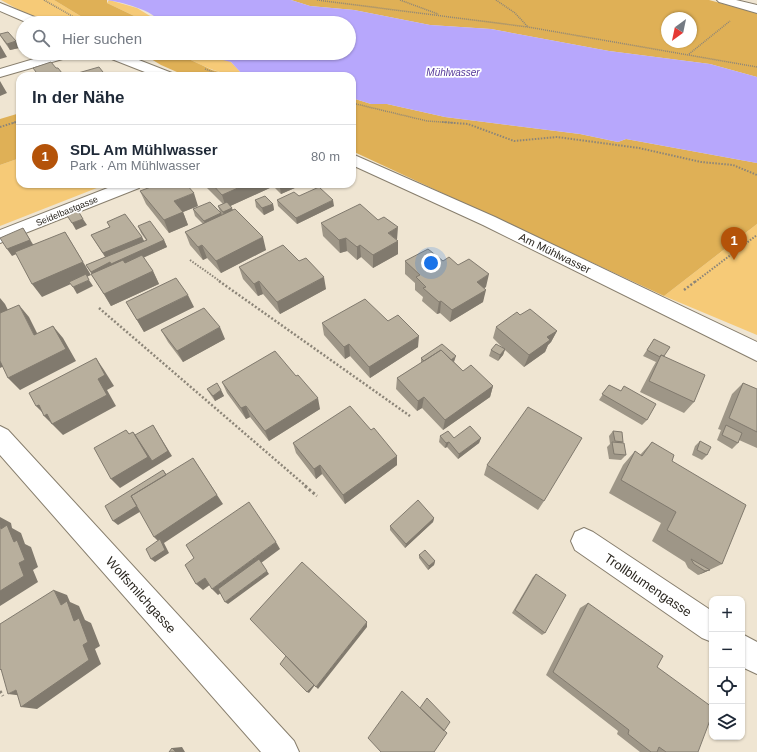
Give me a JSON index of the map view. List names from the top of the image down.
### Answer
{
  "streets": {
    "street": [
      "Seidelbastgasse",
      "Am Mühlwasser",
      "Trollblumengasse",
      "Wolfsmilchgasse"
    ]
  },
  "water": ["Mühlwasser"],
  "north": "bottom left",
  "page": {
    "search": "Hier suchen",
    "heading": "In der Nähe",
    "list": [
      {
        "mark": "1",
        "name": "SDL Am Mühlwasser",
        "note": "Park · Am Mühlwasser",
        "value": "80 m"
      }
    ],
    "pins": "1",
    "map_buttons": ["+", "−"]
  }
}
